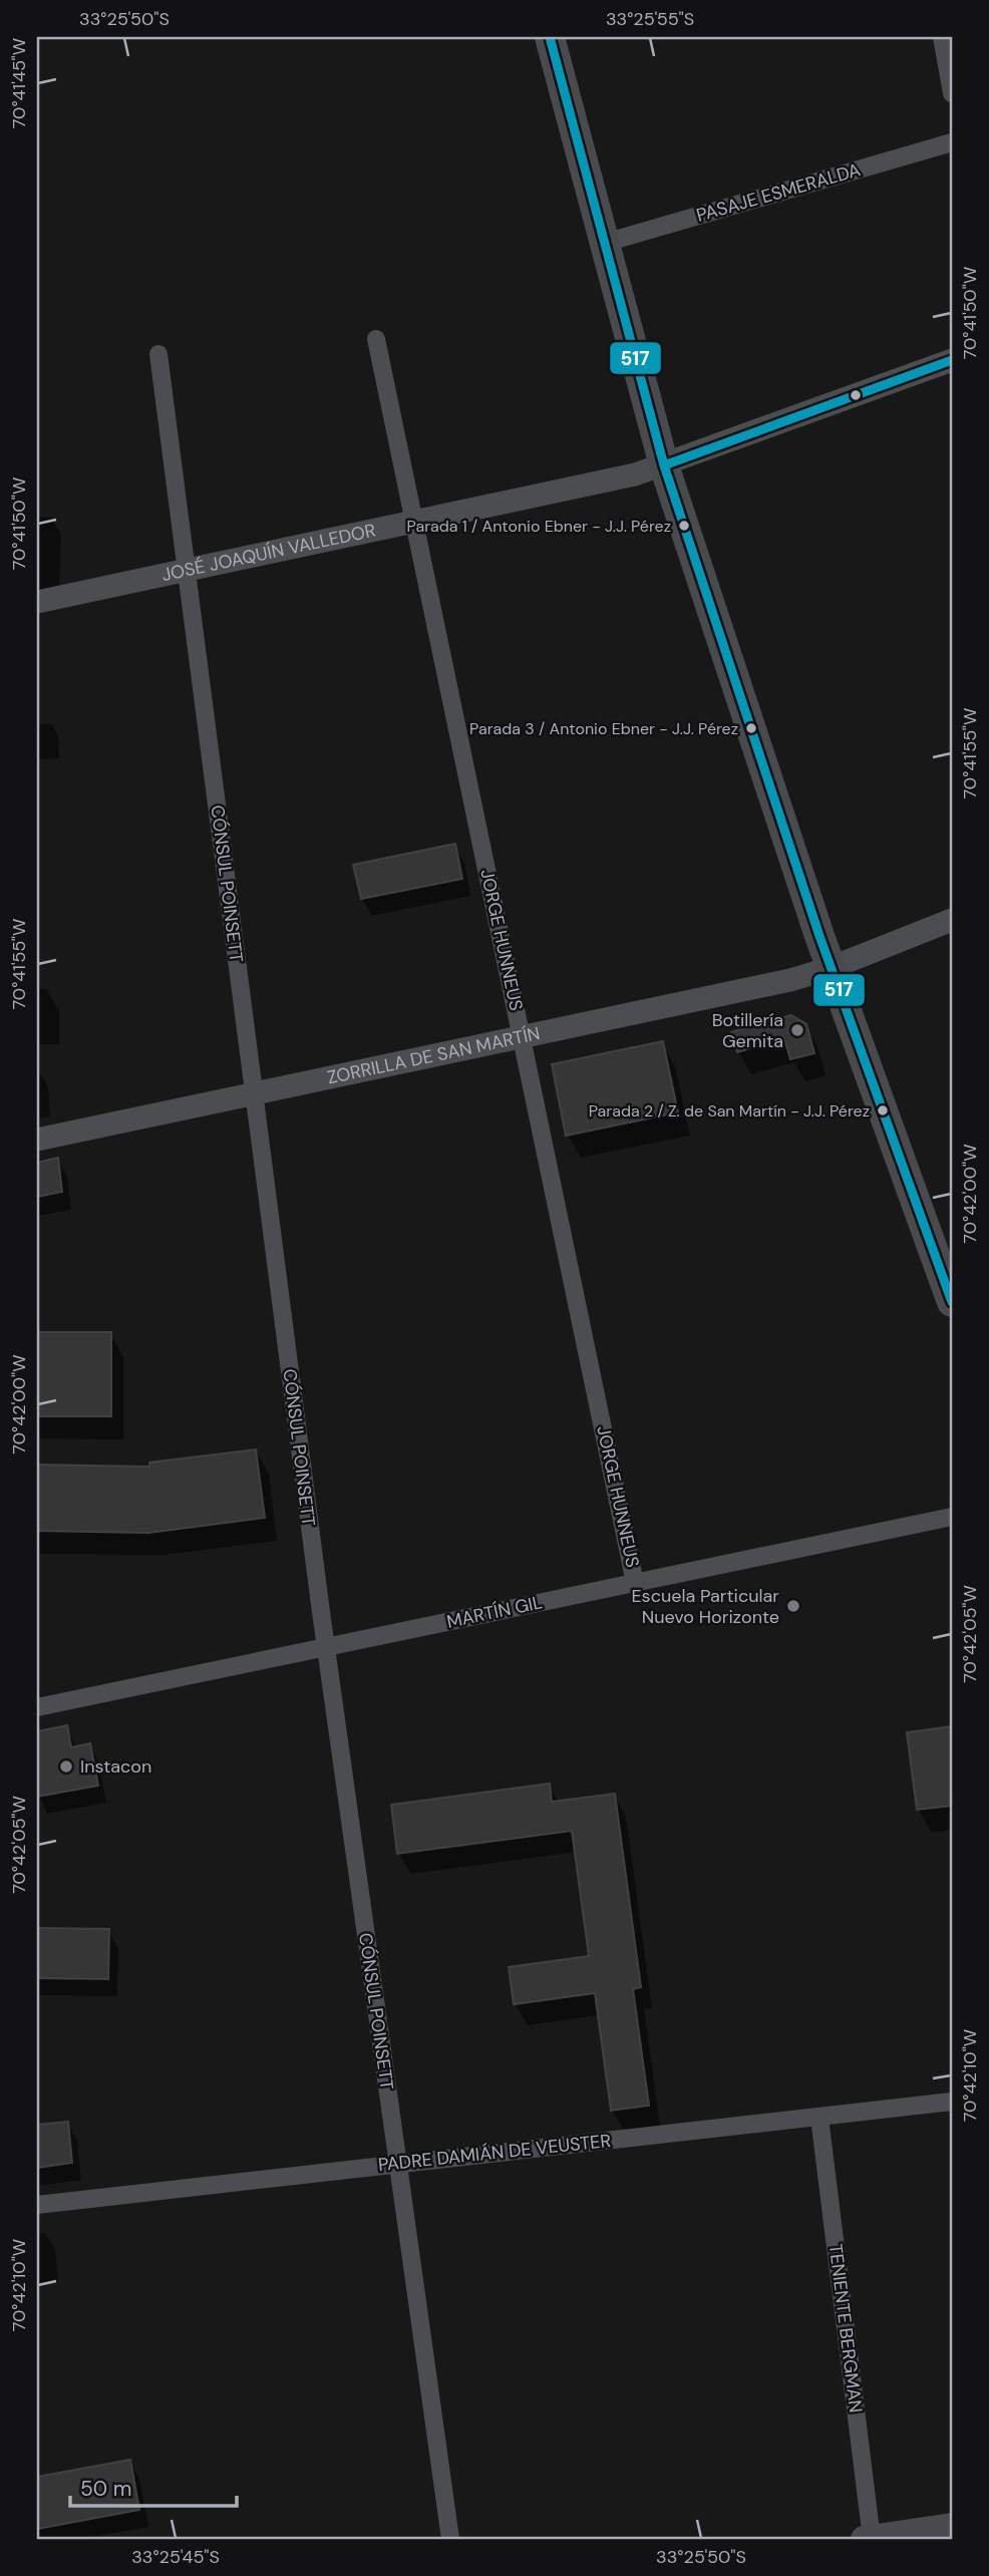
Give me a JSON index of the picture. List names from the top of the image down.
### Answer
{
  "streets": {
    "street": [
      "PASAJE ESMERALDA",
      "JOSÉ JOAQUÍN VALLEDOR",
      "CÓNSUL POINSETT",
      "JORGE HUNNEUS",
      "ZORRILLA DE SAN MARTÍN",
      "MARTÍN GIL",
      "PADRE DAMIÁN DE VEUSTER",
      "TENIENTE BERGMAN"
    ]
  },
  "crossings": [
    ["JOSÉ JOAQUÍN VALLEDOR", "CÓNSUL POINSETT"],
    ["JOSÉ JOAQUÍN VALLEDOR", "JORGE HUNNEUS"],
    ["CÓNSUL POINSETT", "ZORRILLA DE SAN MARTÍN"],
    ["CÓNSUL POINSETT", "MARTÍN GIL"],
    ["CÓNSUL POINSETT", "PADRE DAMIÁN DE VEUSTER"],
    ["JORGE HUNNEUS", "ZORRILLA DE SAN MARTÍN"],
    ["JORGE HUNNEUS", "MARTÍN GIL"],
    ["PADRE DAMIÁN DE VEUSTER", "TENIENTE BERGMAN"]
  ],
  "places": [
    "Parada 1 / Antonio Ebner - J.J. Pérez",
    "Parada 3 / Antonio Ebner - J.J. Pérez",
    "Botillería Gemita",
    "Parada 2 / Z. de San Martín - J.J. Pérez",
    "Escuela Particular Nuevo Horizonte",
    "Instacon"
  ],
  "lines": ["transit line 517"],
  "scale_bar": "50 m",
  "coordinates": [
    "33°25'50\"S",
    "33°25'55\"S",
    "70°41'45\"W",
    "70°41'50\"W",
    "70°41'55\"W",
    "70°42'00\"W",
    "70°42'05\"W",
    "70°42'10\"W",
    "33°25'45\"S"
  ]
}
